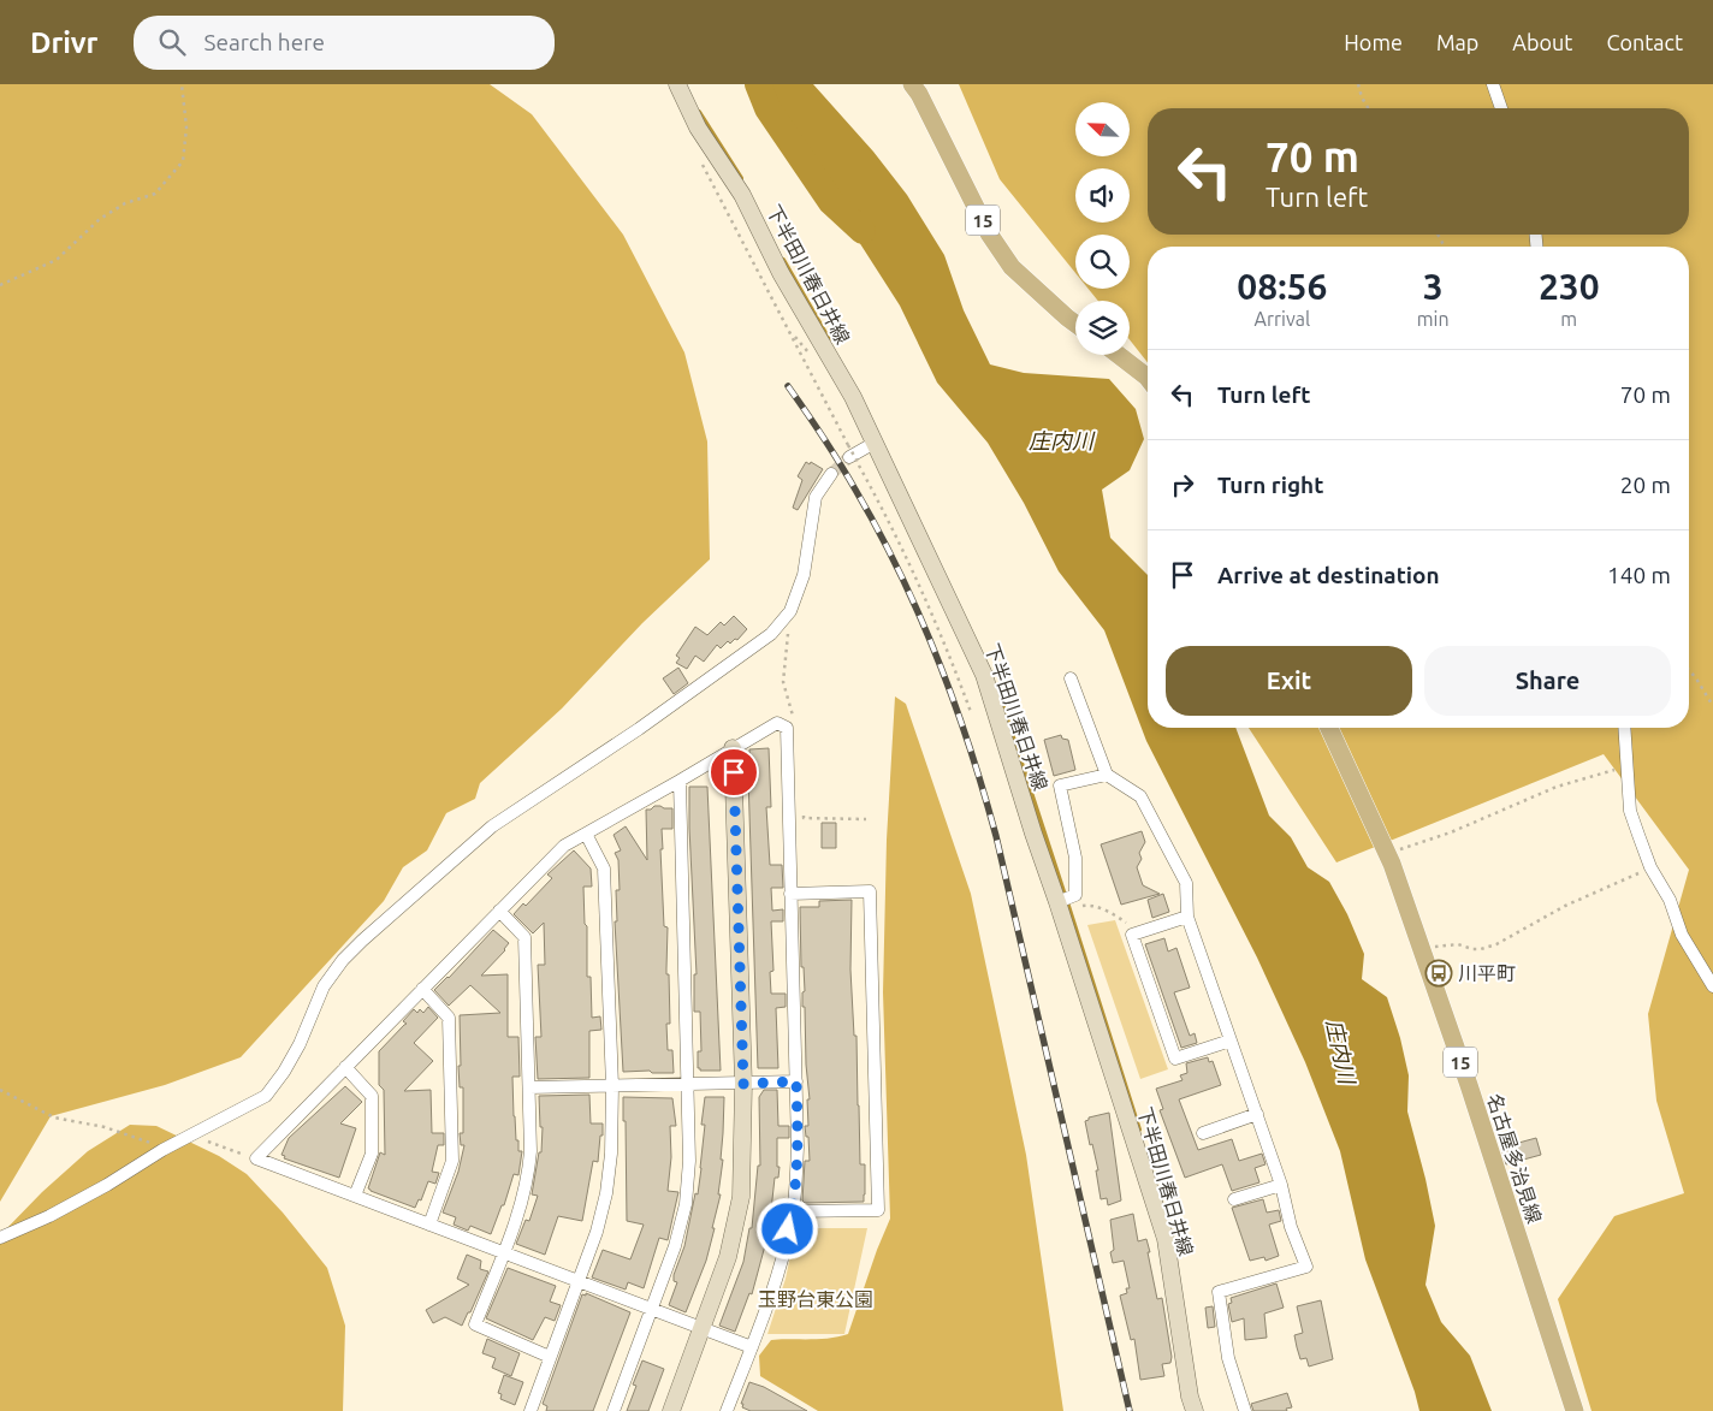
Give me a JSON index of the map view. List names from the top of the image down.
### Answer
{
  "streets": {
    "main road": ["15", "下半田川春日井線", "名古屋多治見線"]
  },
  "water": ["庄内川"],
  "parks": ["玉野台東公園"],
  "places": {
    "bus stop": ["川平町"]
  },
  "north": "top left",
  "page": {
    "header": "Drivr",
    "search": "Search here",
    "nav": [
      "Home",
      "Map",
      "About",
      "Contact"
    ],
    "turn": ["70 m", "Turn left"],
    "eta": [
      "08:56",
      "Arrival",
      "3",
      "min",
      "230",
      "m"
    ],
    "list": [
      {
        "name": "Turn left",
        "value": "70 m"
      },
      {
        "name": "Turn right",
        "value": "20 m"
      },
      {
        "name": "Arrive at destination",
        "value": "140 m"
      }
    ],
    "buttons": ["Exit", "Share"]
  }
}
